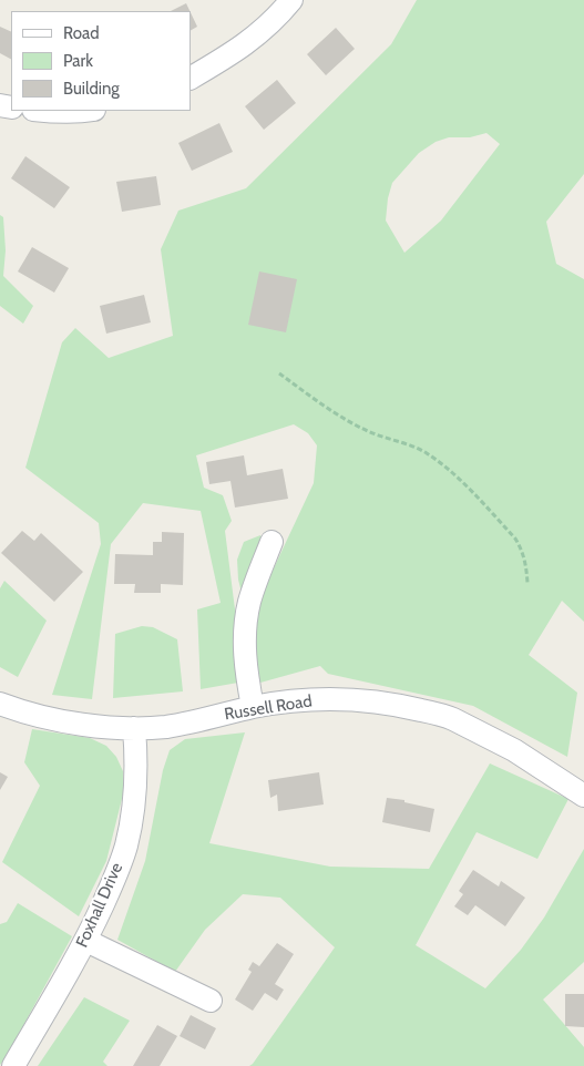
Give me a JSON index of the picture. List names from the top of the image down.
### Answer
{
  "streets": {
    "street": ["Russell Road", "Foxhall Drive"]
  },
  "crossings": [
    ["Russell Road", "Foxhall Drive"]
  ],
  "legend": ["Road", "Park", "Building"]
}
